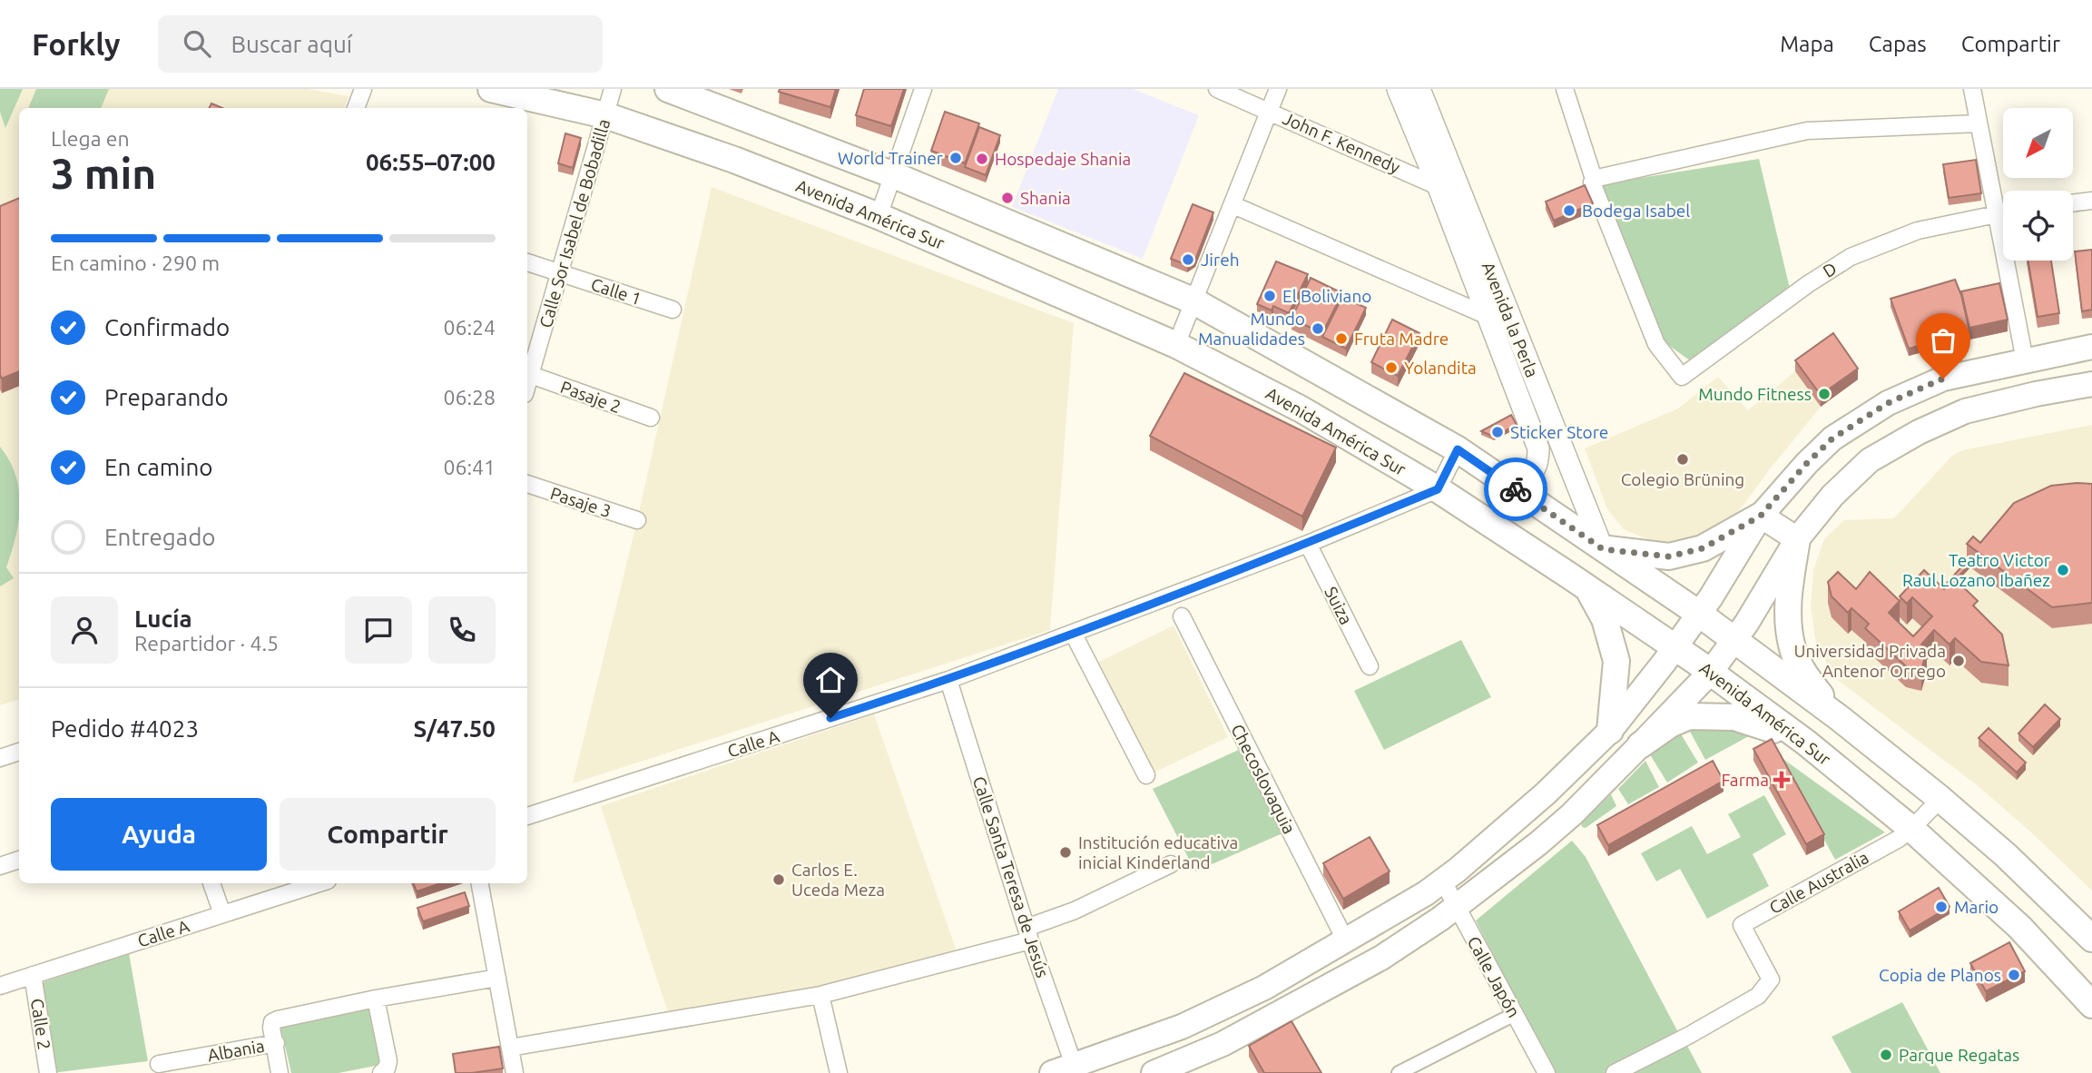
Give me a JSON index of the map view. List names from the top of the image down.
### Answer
{
  "streets": {
    "main road": ["Avenida América Sur"],
    "street": [
      "John F. Kennedy",
      "Calle Sor Isabel de Bobadilla",
      "D",
      "Calle 1",
      "Avenida la Perla",
      "Pasaje 2",
      "Pasaje 3",
      "Suiza",
      "Calle A",
      "Checoslovaquia",
      "Calle Santa Teresa de Jesús",
      "Calle Australia",
      "Calle Japón",
      "Calle 2",
      "Albania"
    ]
  },
  "crossings": [
    ["John F. Kennedy", "Avenida la Perla"],
    ["Avenida América Sur", "Calle Sor Isabel de Bobadilla"],
    ["Avenida América Sur", "Calle A"],
    ["Avenida América Sur", "Calle Australia"],
    ["Calle Sor Isabel de Bobadilla", "Calle 1"],
    ["Calle Sor Isabel de Bobadilla", "Pasaje 2"],
    ["Suiza", "Calle A"],
    ["Calle A", "Calle Santa Teresa de Jesús"],
    ["Calle A", "Calle 2"]
  ],
  "places": {
    "other": [
      "World Trainer",
      "Hospedaje Shania",
      "Shania",
      "Bodega Isabel",
      "Jireh",
      "El Boliviano",
      "Mundo Manualidades",
      "Fruta Madre",
      "Yolandita",
      "Mundo Fitness",
      "Sticker Store",
      "Colegio Brüning",
      "Teatro Victor Raul Lozano Ibañez",
      "Universidad Privada Antenor Orrego",
      "Institución educativa inicial Kinderland",
      "Carlos E. Uceda Meza",
      "Mario",
      "Copia de Planos",
      "Parque Regatas"
    ],
    "health": ["Farma"]
  },
  "north": "bottom left",
  "page": {
    "header": "Forkly",
    "search": "Buscar aquí",
    "nav": ["Mapa", "Capas", "Compartir"],
    "heading": ["3 min", "Llega en", "06:55–07:00"],
    "panel": [
      "Lucía",
      "Repartidor · 4.5",
      "Pedido #4023",
      "S/47.50"
    ],
    "bar": "En camino · 290 m",
    "list": [
      ["Confirmado", "06:24"],
      ["Preparando", "06:28"],
      ["En camino", "06:41"],
      "Entregado"
    ],
    "buttons": ["Ayuda", "Compartir"]
  }
}
